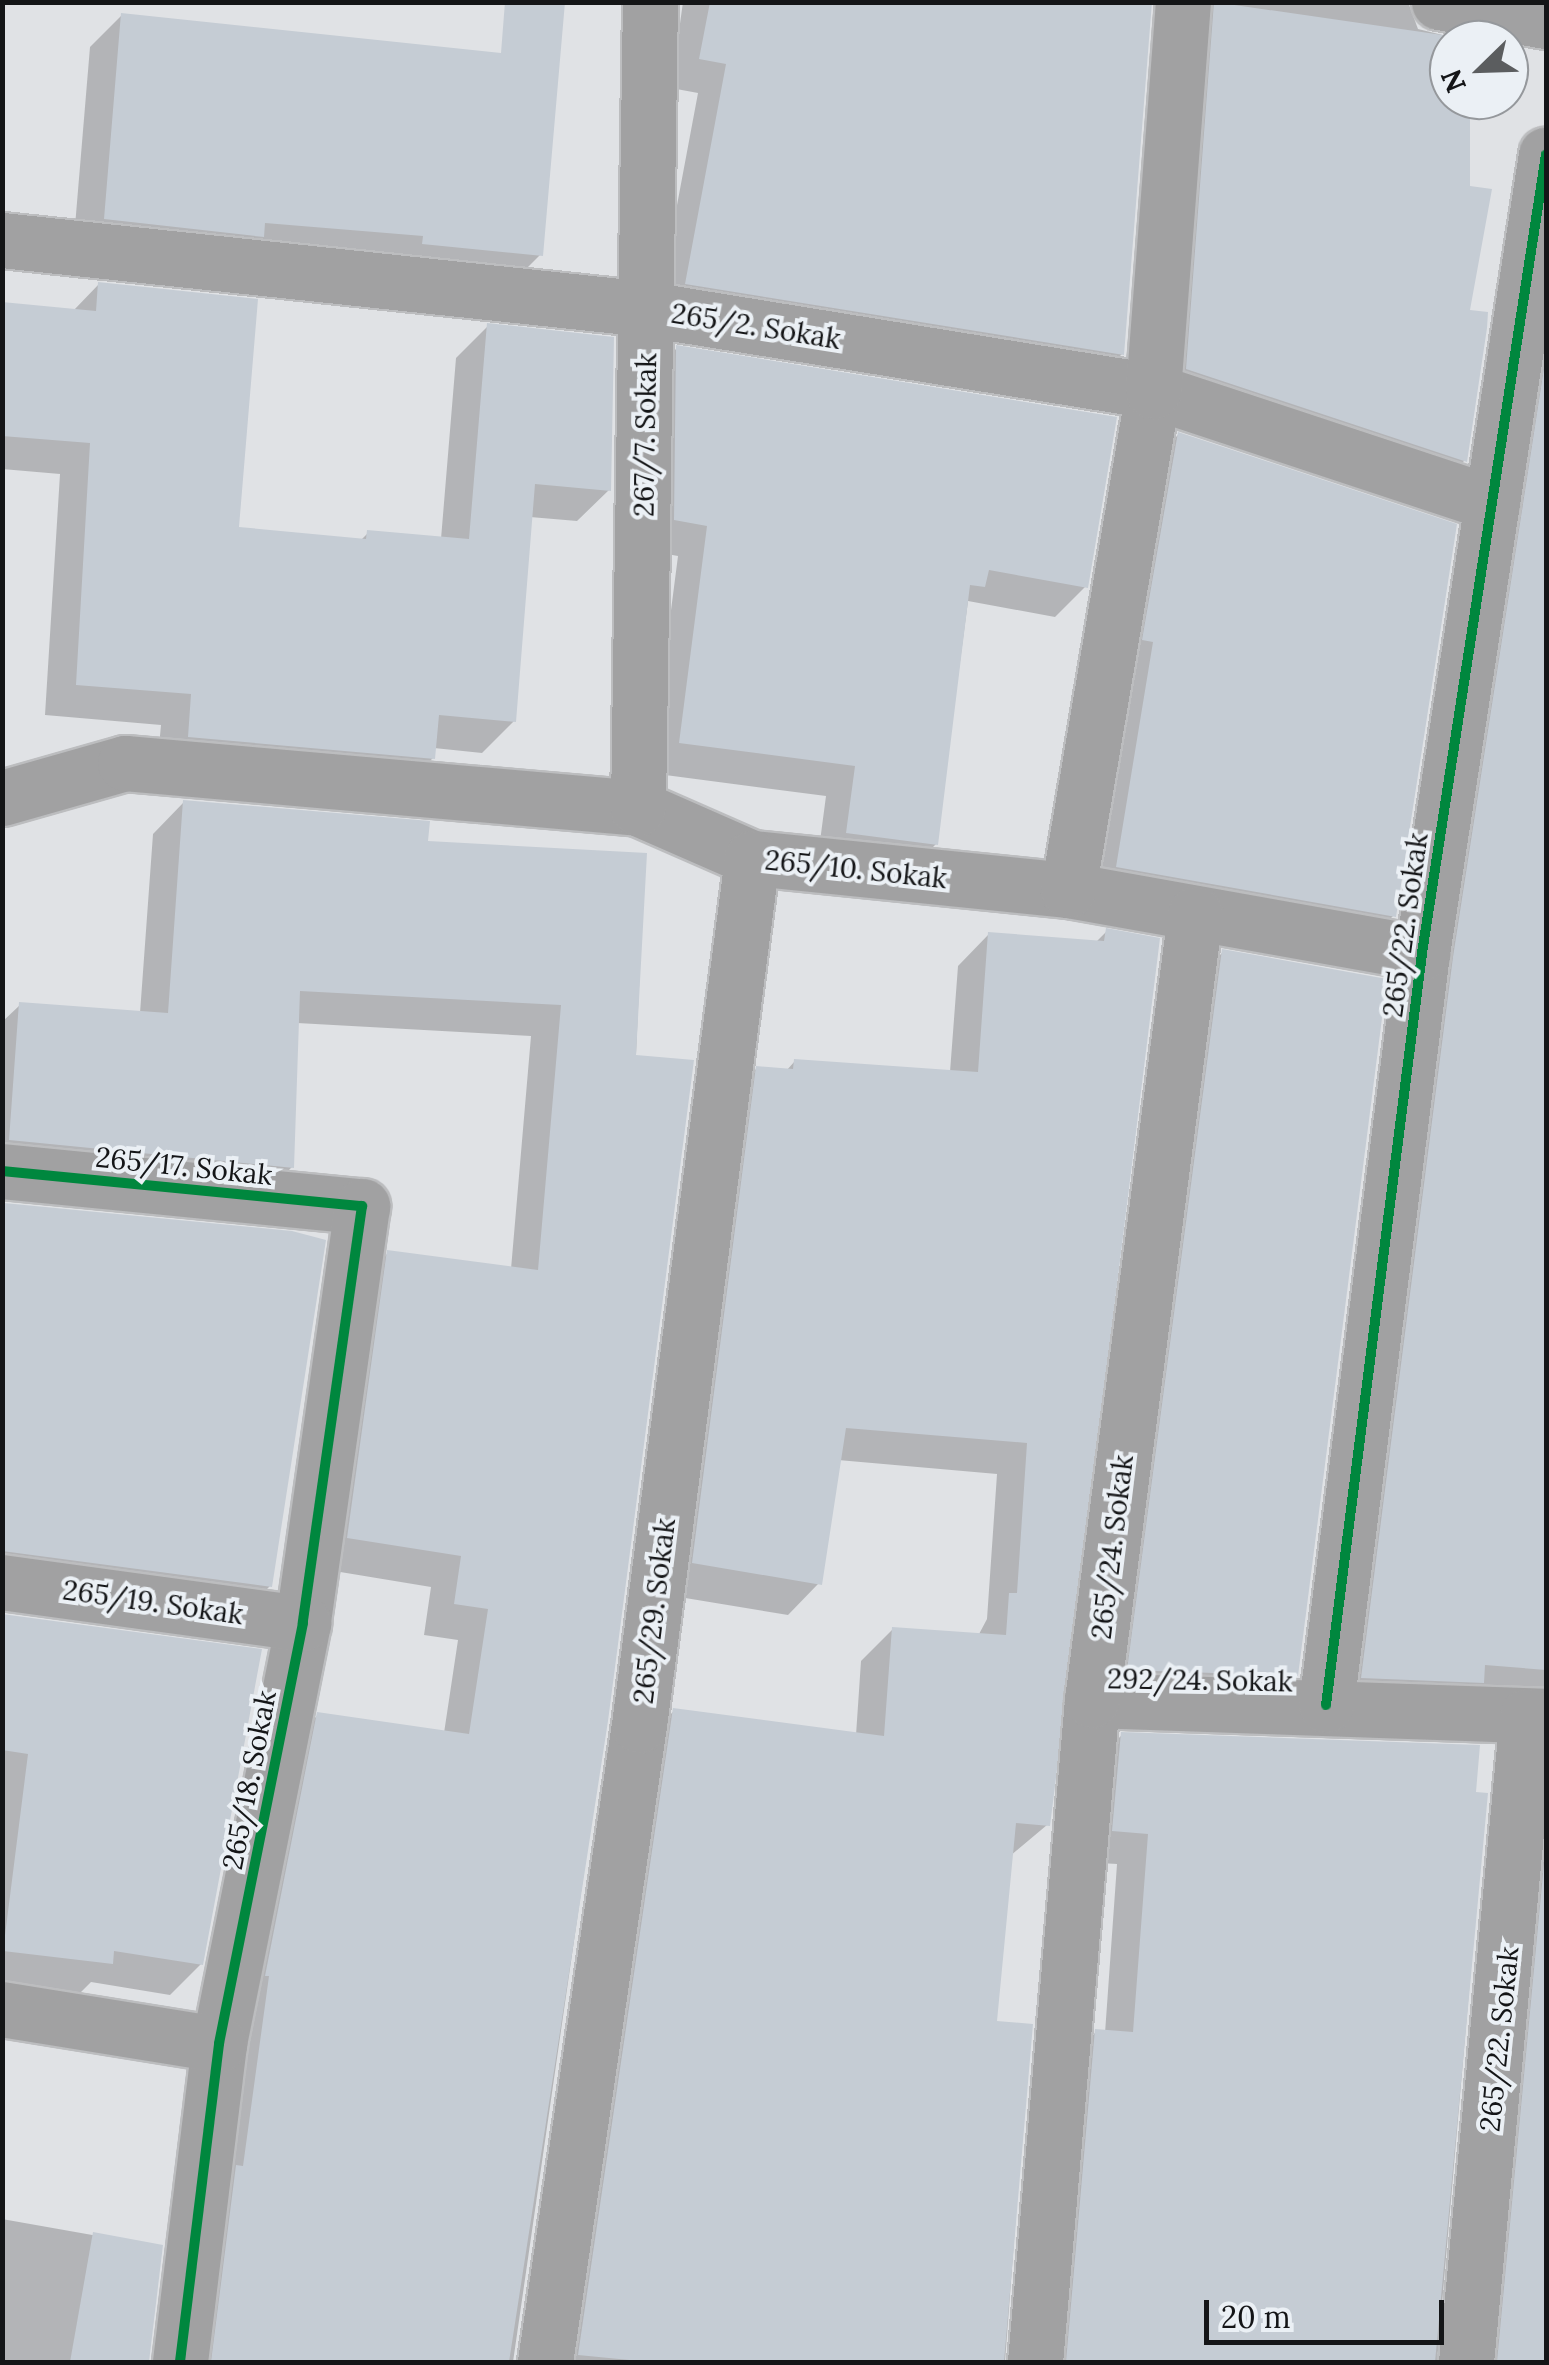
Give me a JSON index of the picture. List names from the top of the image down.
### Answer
{
  "streets": {
    "street": [
      "265/2. Sokak",
      "267/7. Sokak",
      "265/10. Sokak",
      "265/22. Sokak",
      "265/17. Sokak",
      "265/24. Sokak",
      "265/19. Sokak",
      "265/29. Sokak",
      "292/24. Sokak",
      "265/18. Sokak"
    ]
  },
  "crossings": [
    ["265/2. Sokak", "267/7. Sokak"],
    ["265/2. Sokak", "265/22. Sokak"],
    ["267/7. Sokak", "265/10. Sokak"],
    ["265/10. Sokak", "265/22. Sokak"],
    ["265/10. Sokak", "265/24. Sokak"],
    ["265/10. Sokak", "265/29. Sokak"],
    ["265/22. Sokak", "292/24. Sokak"],
    ["265/17. Sokak", "265/18. Sokak"],
    ["265/24. Sokak", "292/24. Sokak"],
    ["265/19. Sokak", "265/18. Sokak"]
  ],
  "scale_bar": "20 m",
  "north": "bottom left"
}
